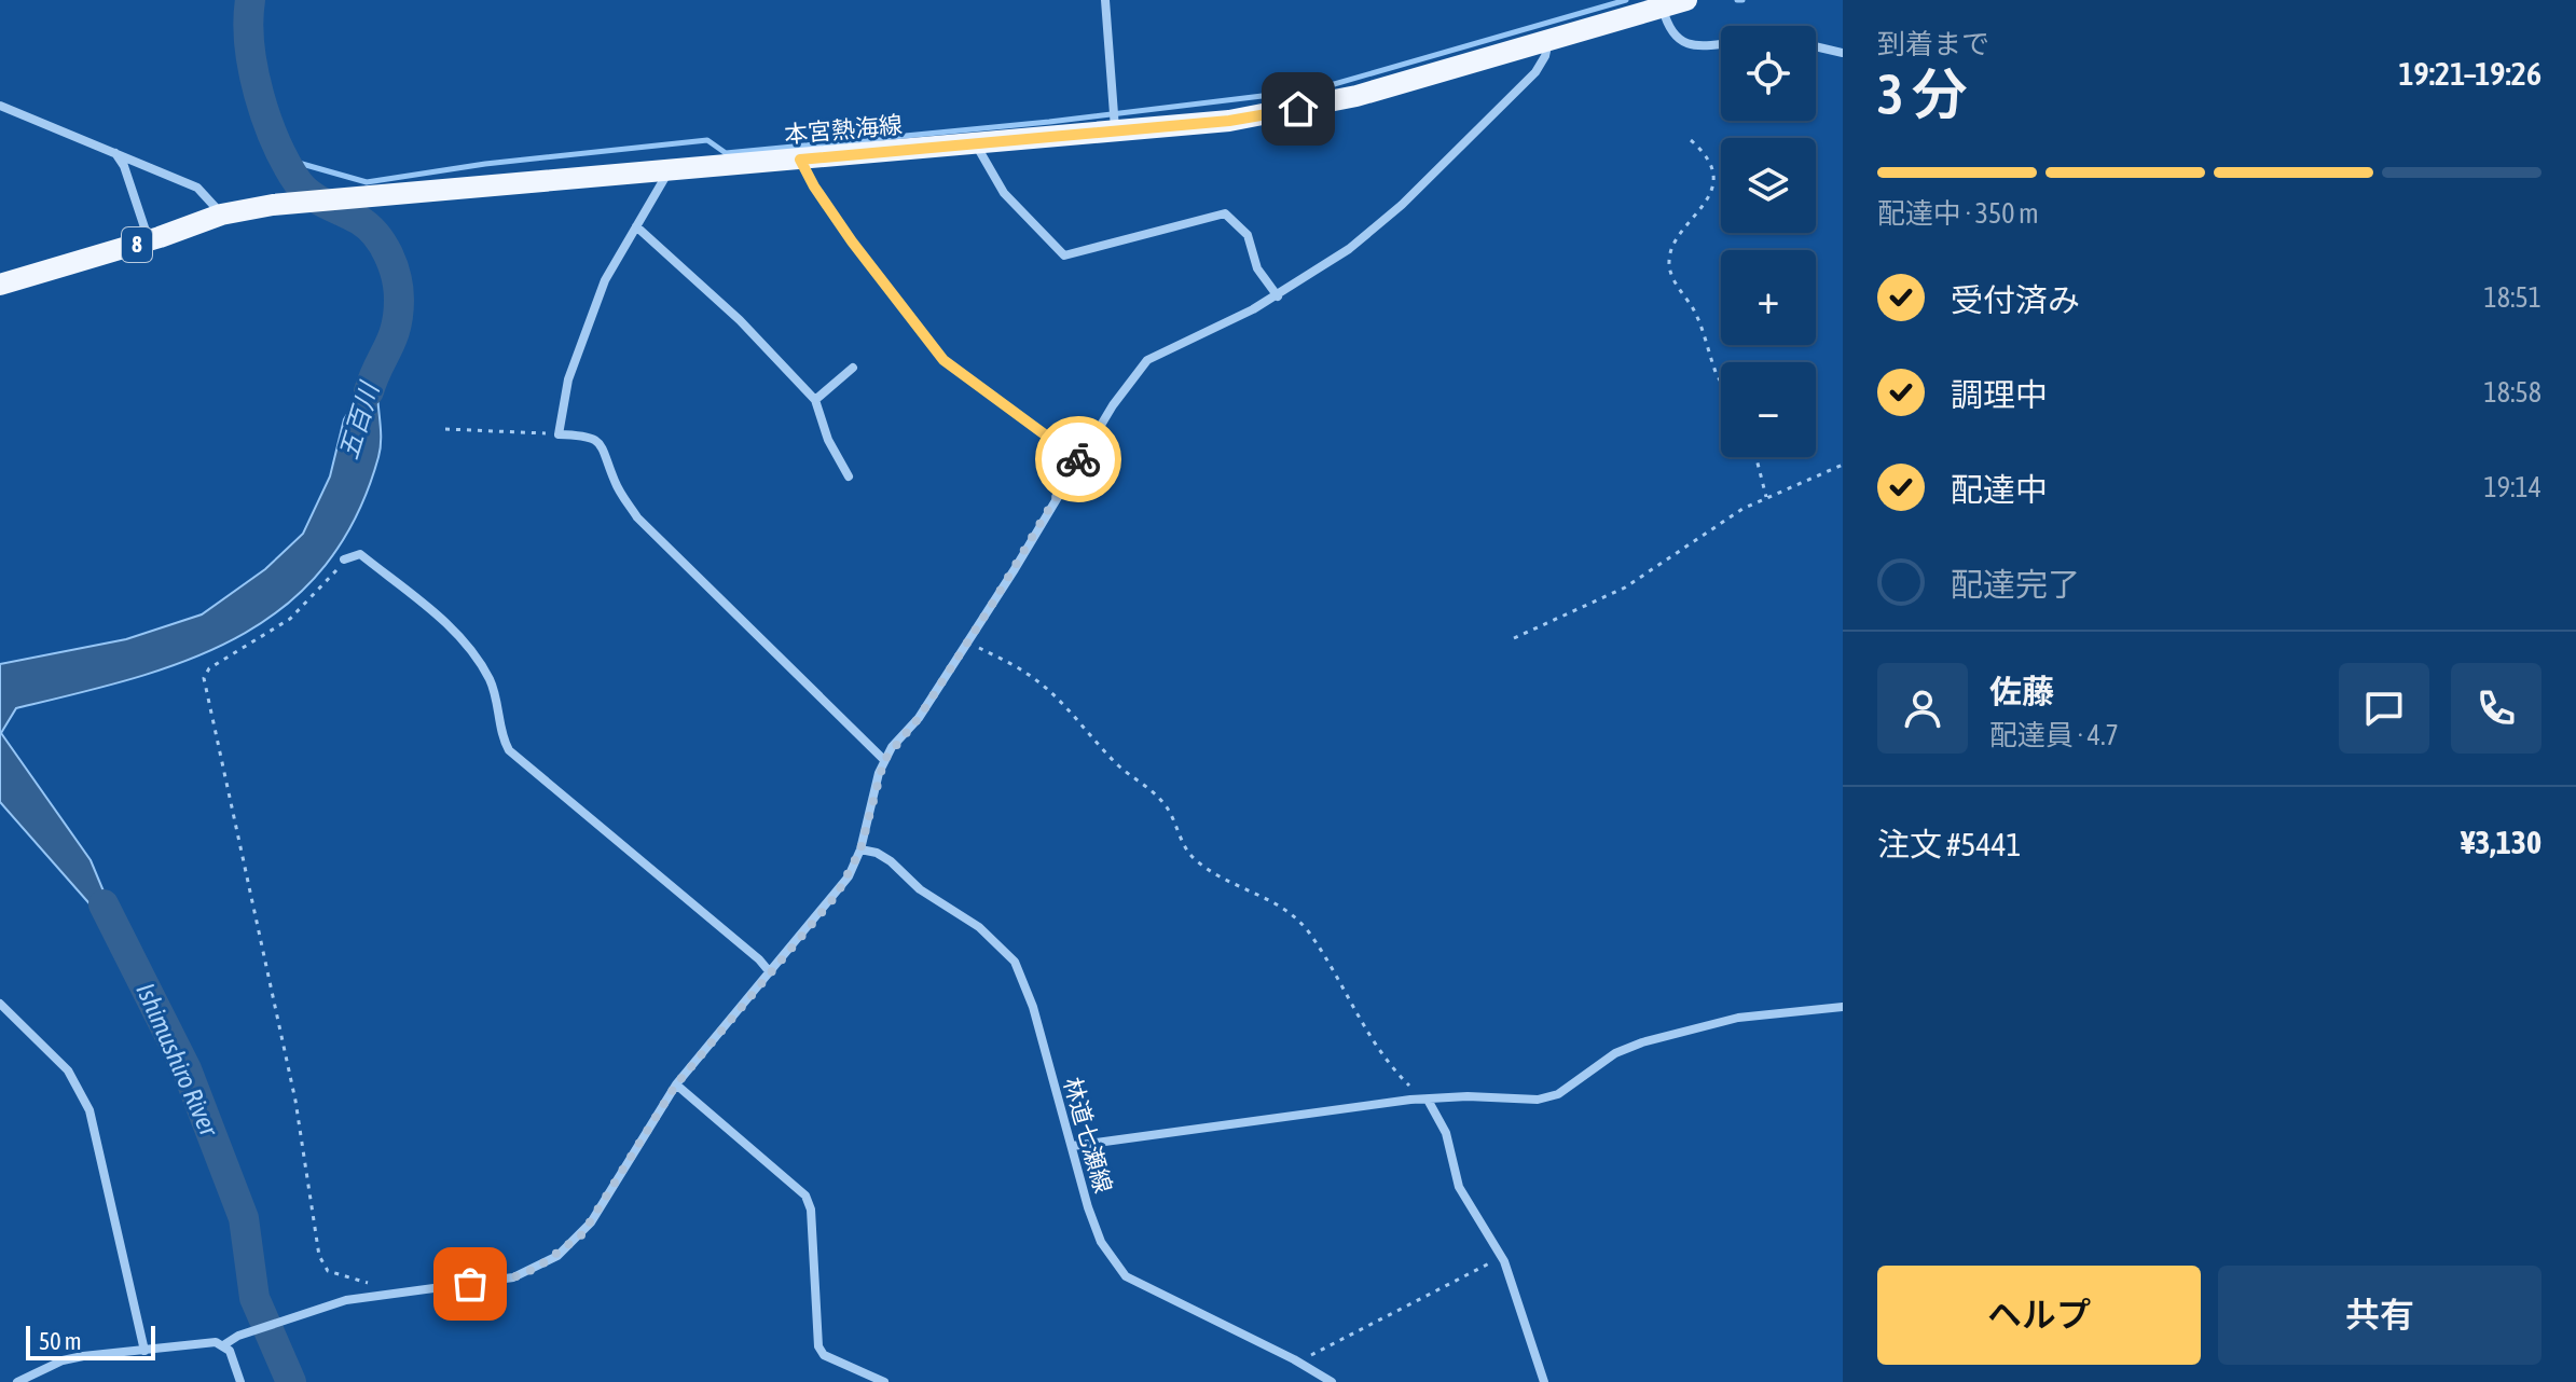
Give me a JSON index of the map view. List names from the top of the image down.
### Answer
{
  "streets": {
    "main road": ["本宮熱海線", "8"],
    "street": ["林道七瀬線"]
  },
  "water": ["五百川", "Ishimushiro River"],
  "scale_bar": "50 m",
  "page": {
    "heading": ["3 分", "到着まで", "19:21–19:26"],
    "panel": [
      "佐藤",
      "配達員 · 4.7",
      "注文 #5441",
      "¥3,130"
    ],
    "map_buttons": ["+", "−"],
    "bar": "配達中 · 350 m",
    "list": [
      ["受付済み", "18:51"],
      ["調理中", "18:58"],
      ["配達中", "19:14"],
      "配達完了"
    ],
    "buttons": ["ヘルプ", "共有"],
    "scale": "50 m"
  }
}
